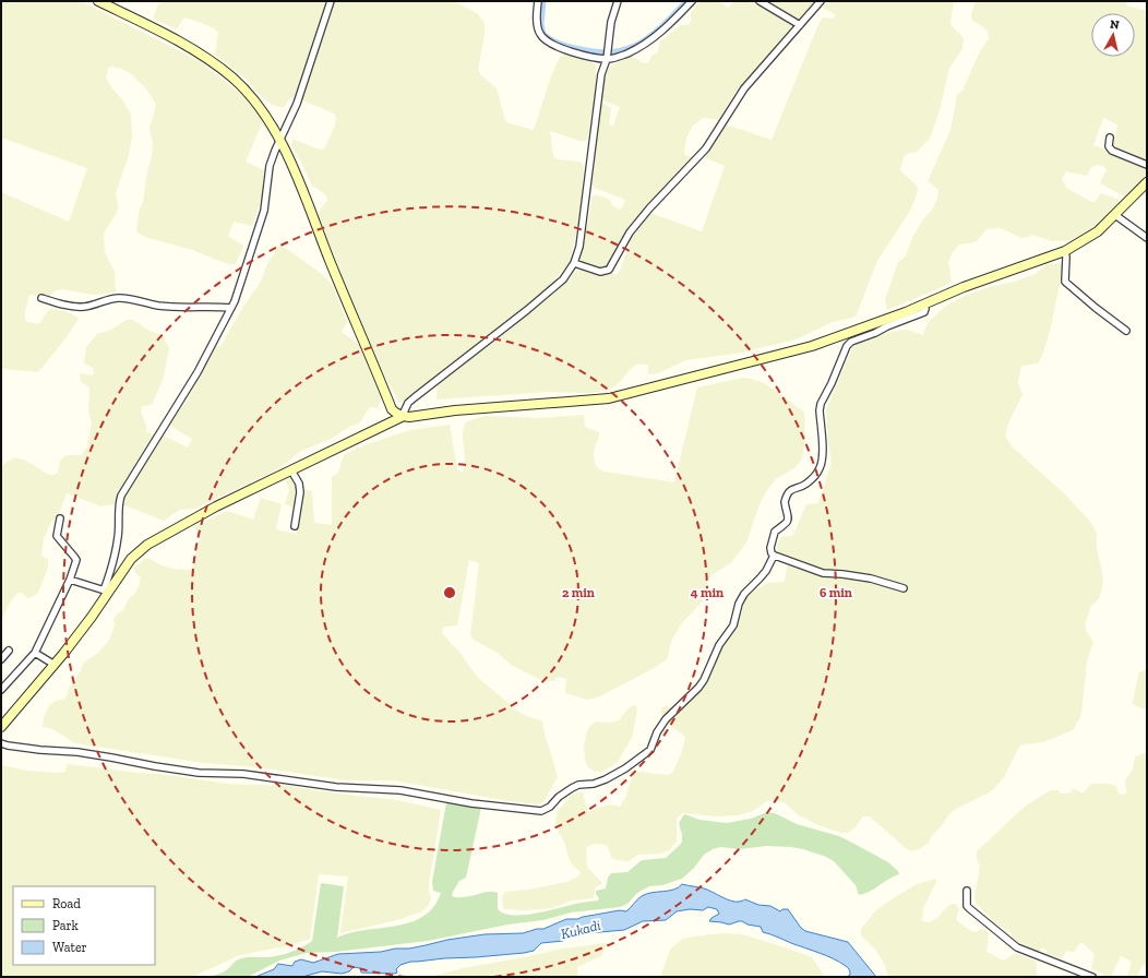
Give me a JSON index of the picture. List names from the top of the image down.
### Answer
{
  "water": ["Kukadi"],
  "legend": ["Road", "Park", "Water"],
  "north": "top",
  "rings": ["2 min", "4 min", "6 min"]
}
